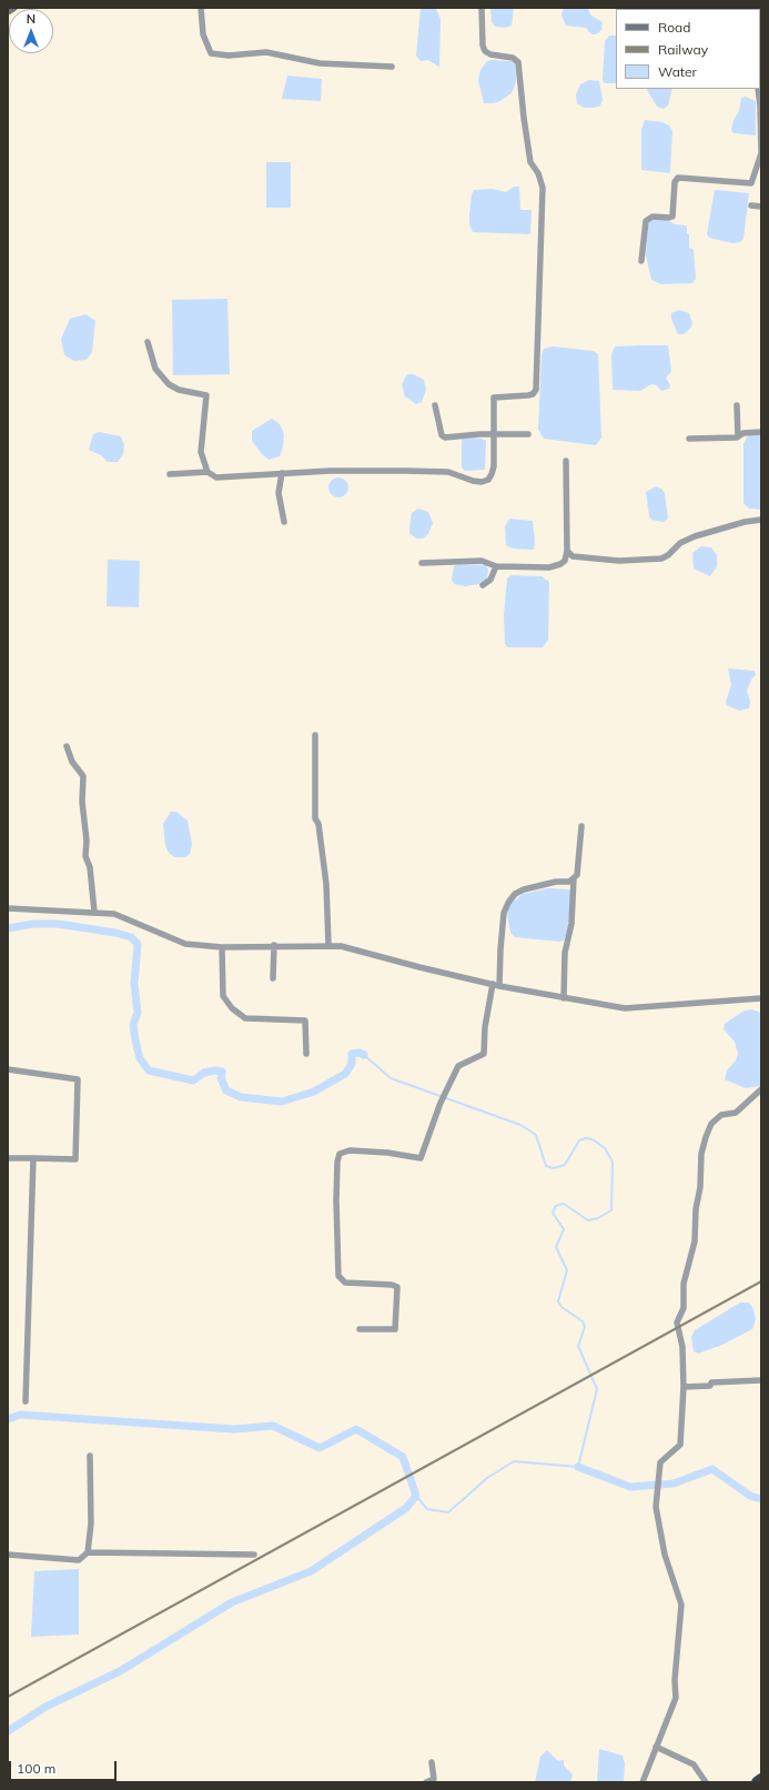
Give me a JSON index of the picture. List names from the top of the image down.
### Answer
{
  "legend": ["Road", "Railway", "Water"],
  "scale_bar": "100 m",
  "north": "top"
}
